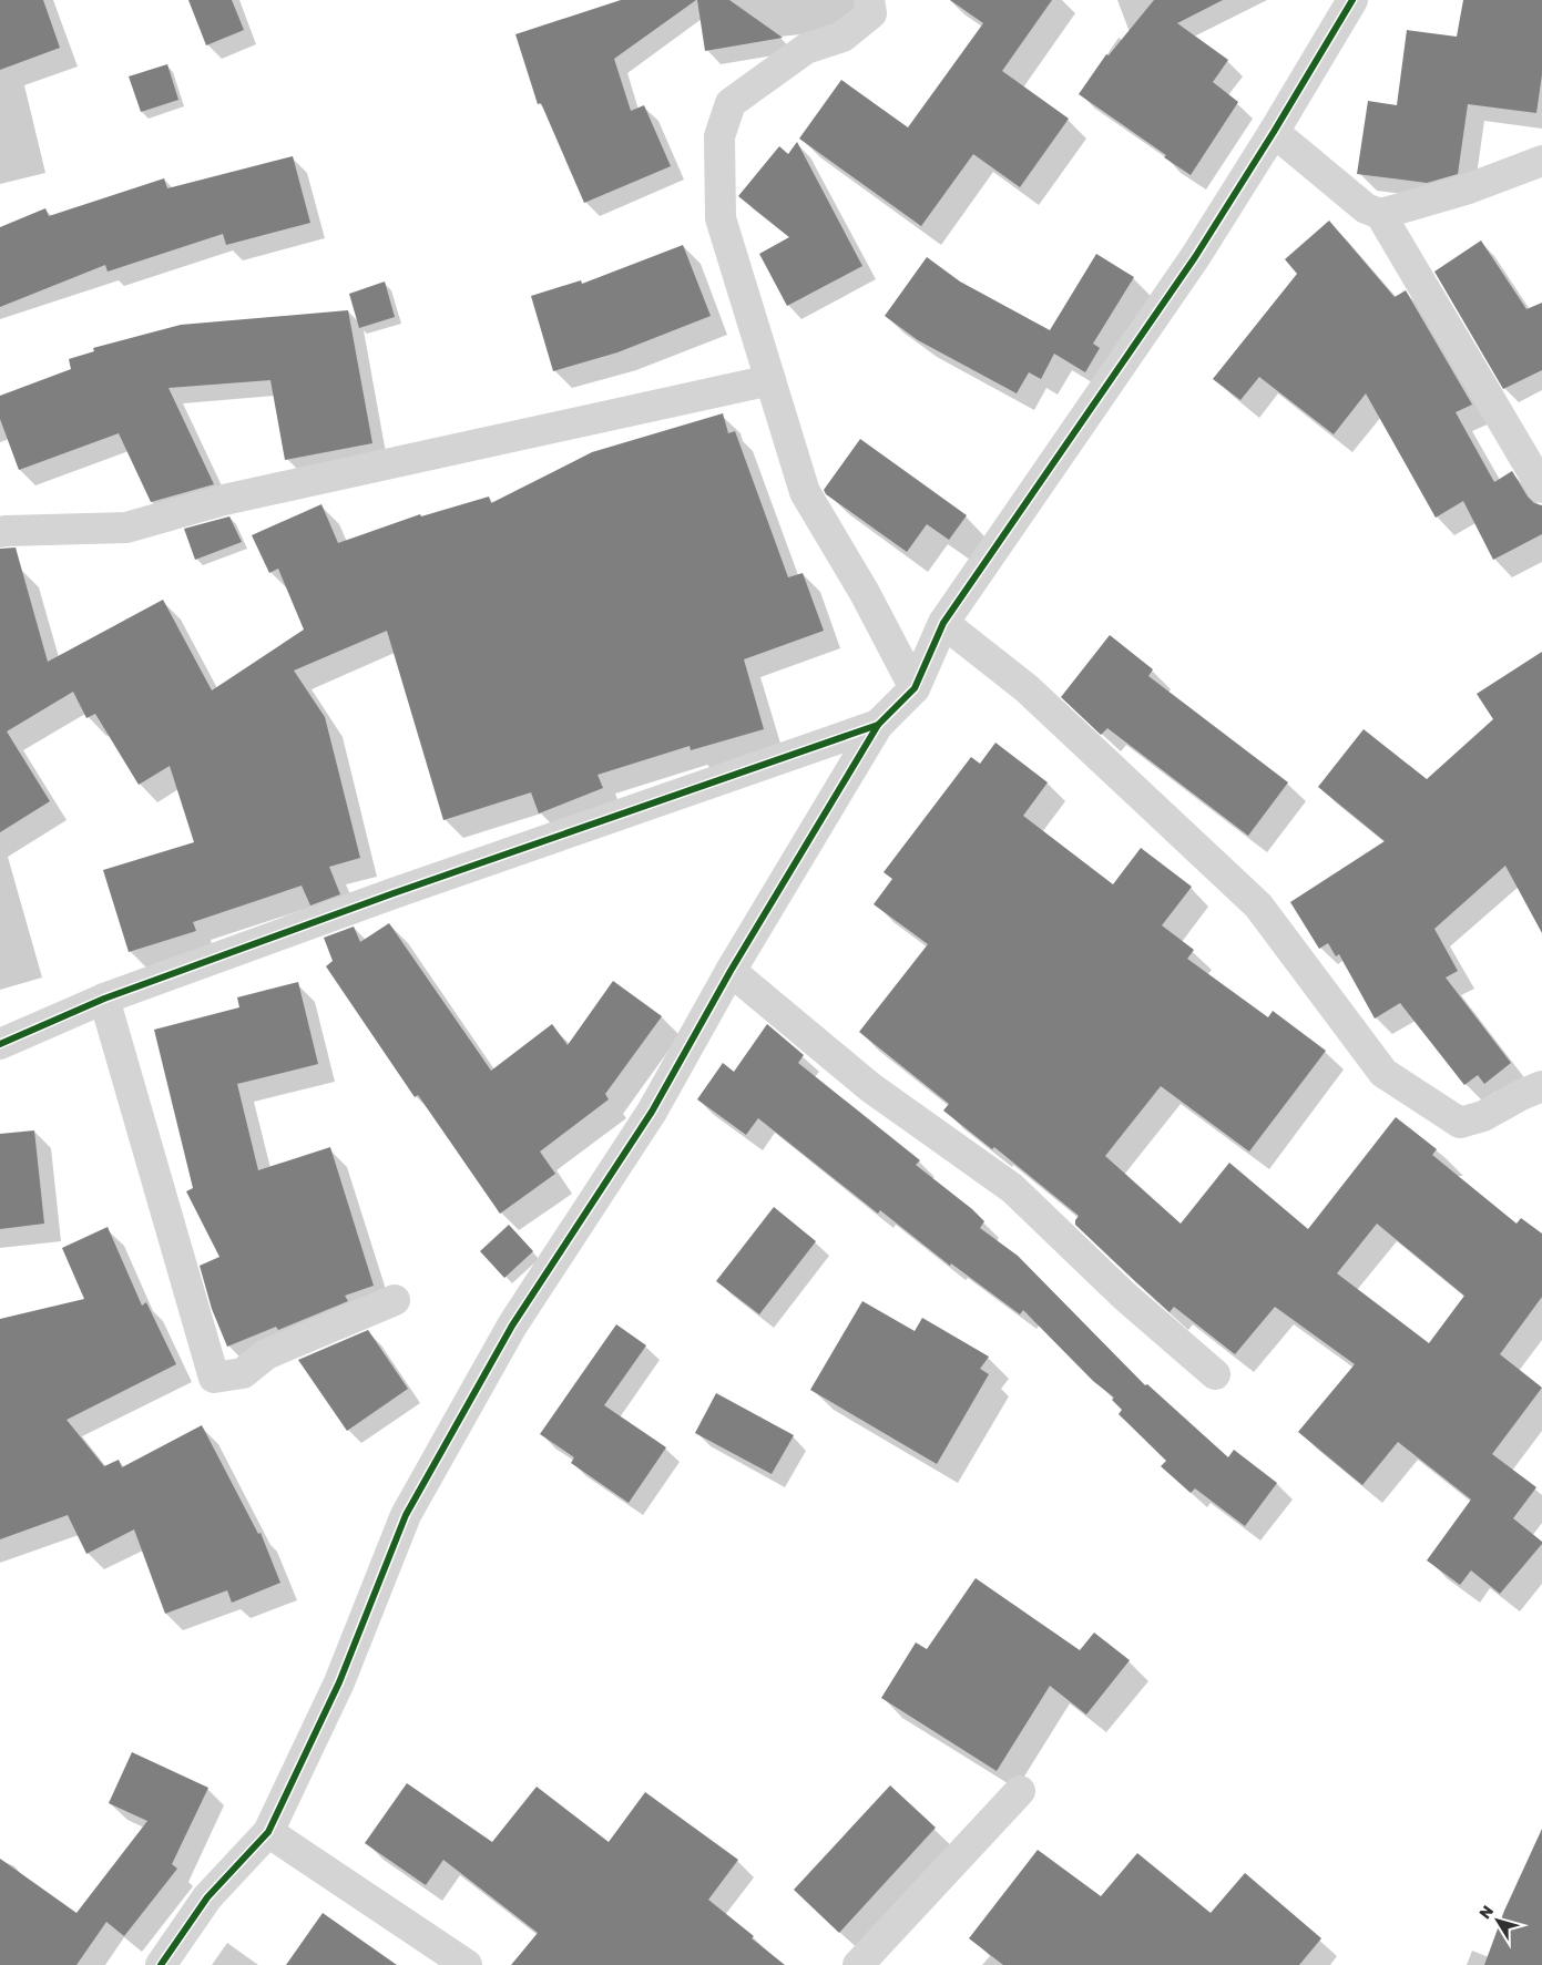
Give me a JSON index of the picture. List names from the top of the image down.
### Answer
{
  "north": "top left"
}
